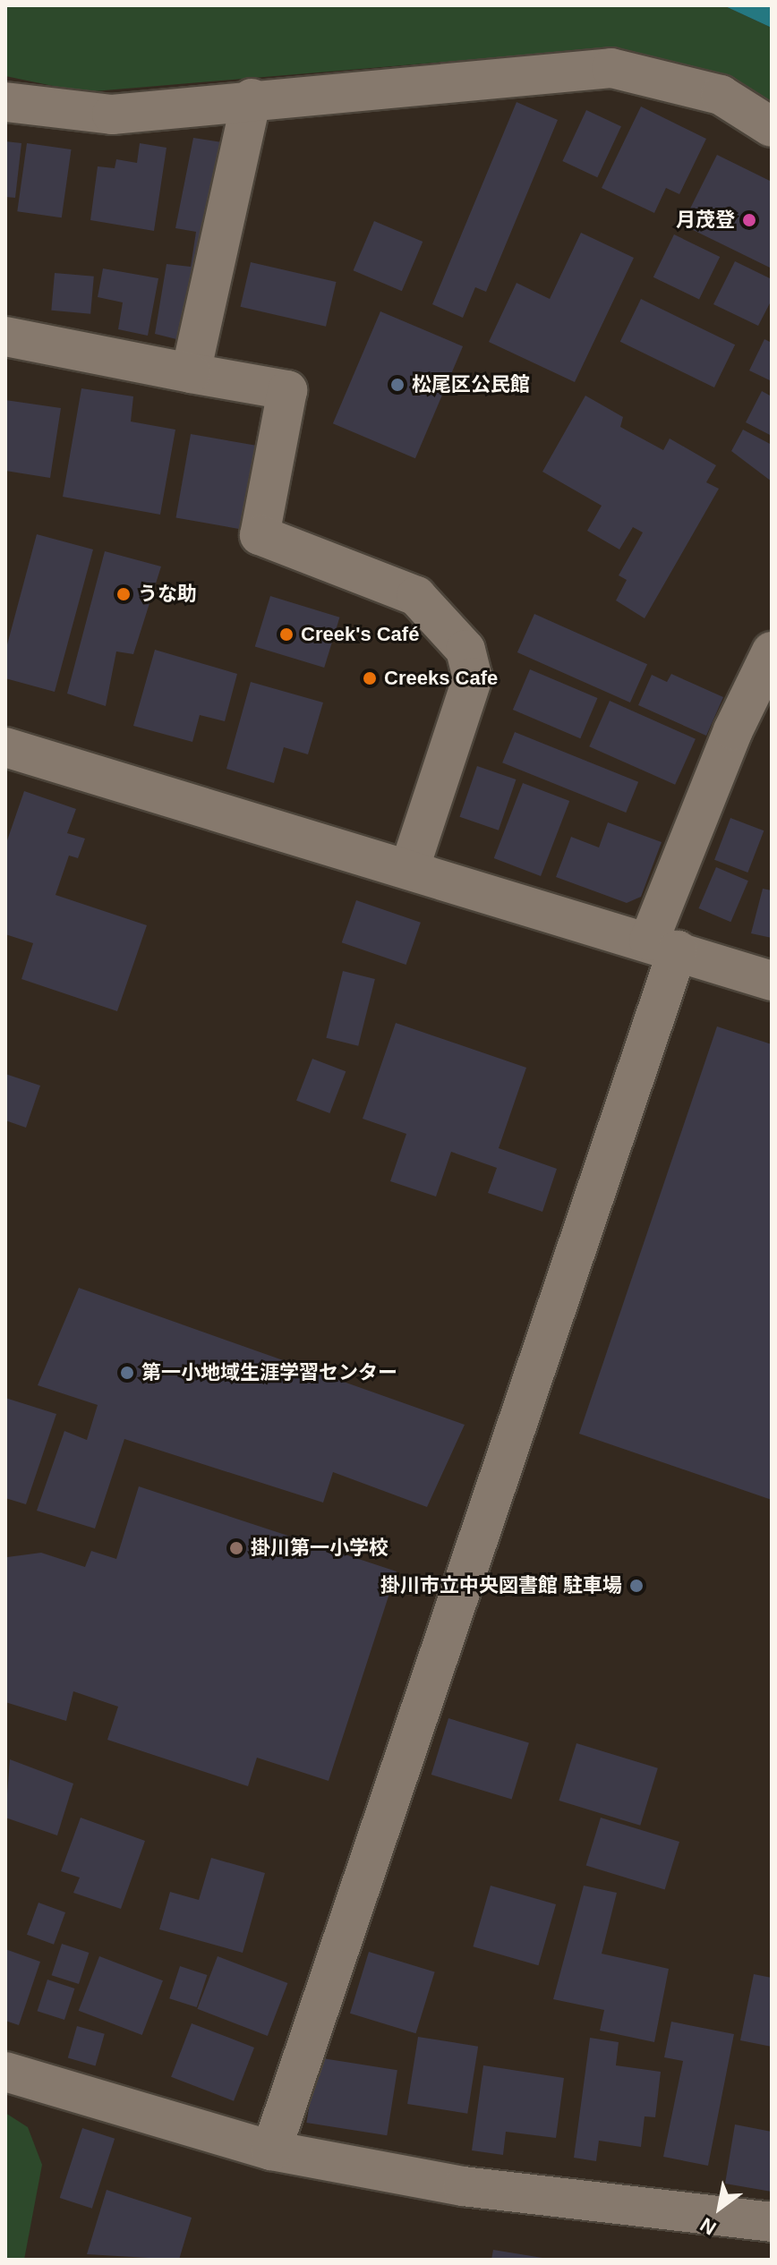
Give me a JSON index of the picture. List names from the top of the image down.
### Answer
{
  "places": [
    "月茂登",
    "松尾区公民館",
    "うな助",
    "Creek's Café",
    "Creeks Cafe",
    "第一小地域生涯学習センター",
    "掛川第一小学校",
    "掛川市立中央図書館 駐車場"
  ],
  "north": "bottom left"
}
